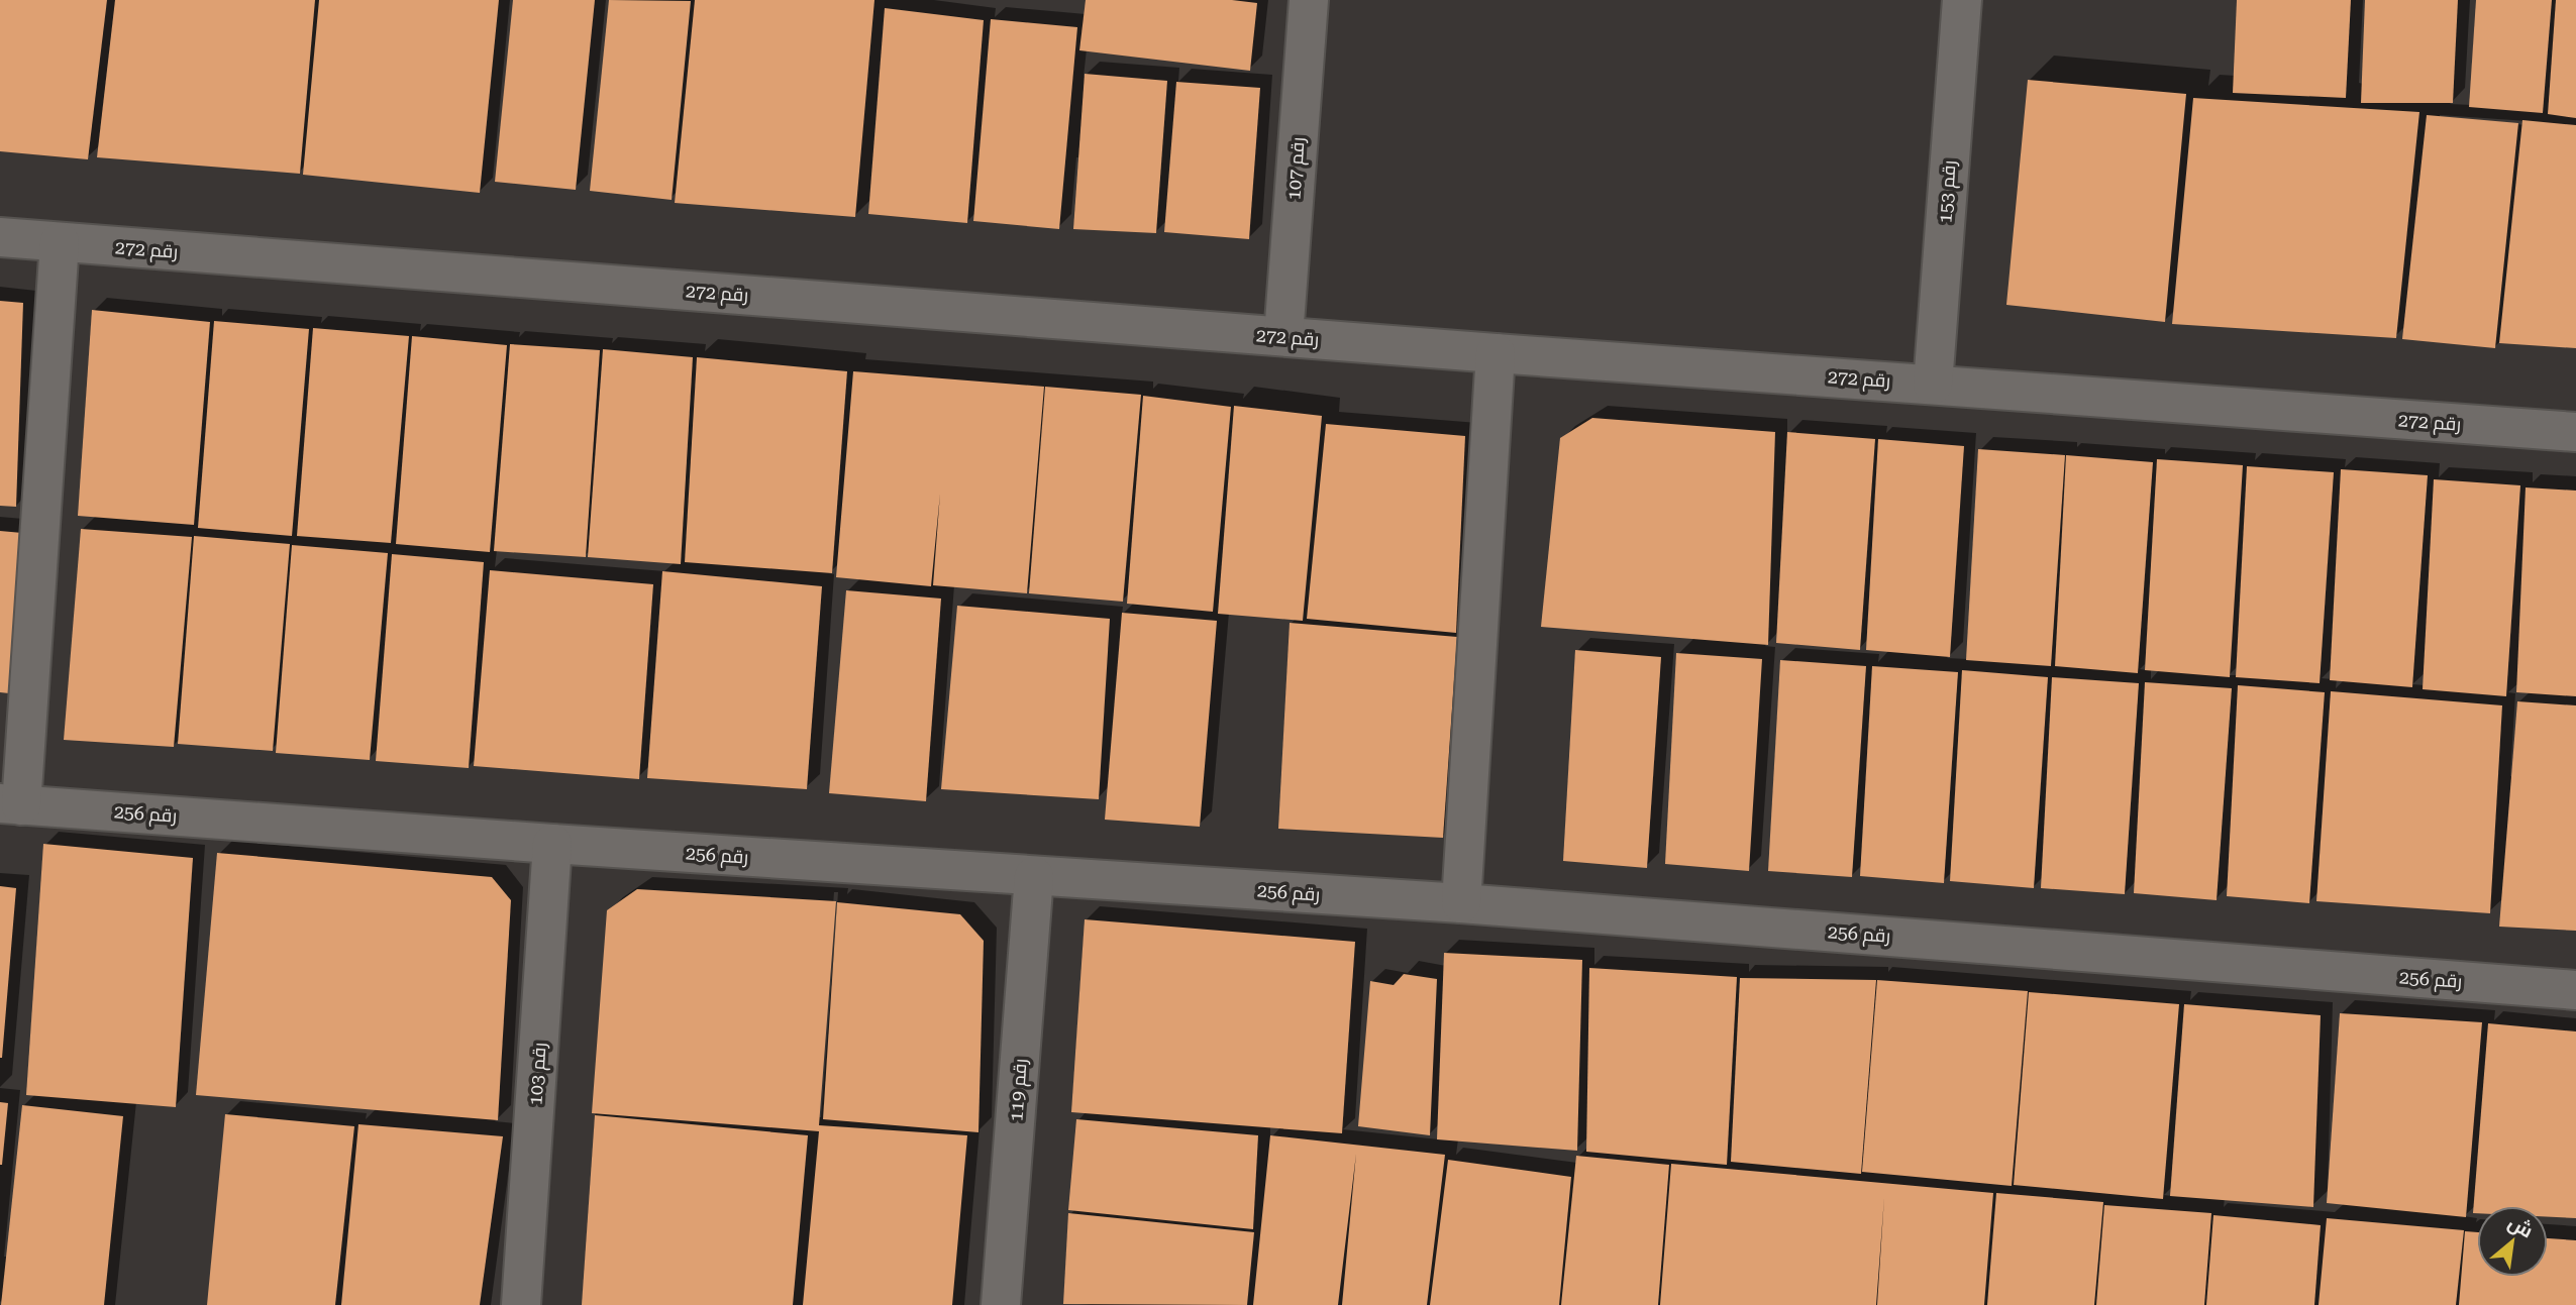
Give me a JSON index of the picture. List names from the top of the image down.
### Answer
{
  "streets": {
    "street": [
      "رقم 107",
      "رقم 153",
      "رقم 272",
      "رقم 256",
      "رقم 103",
      "رقم 119"
    ]
  },
  "crossings": [
    ["رقم 107", "رقم 272"],
    ["رقم 153", "رقم 272"],
    ["رقم 256", "رقم 103"],
    ["رقم 256", "رقم 119"]
  ],
  "north": "top right"
}
